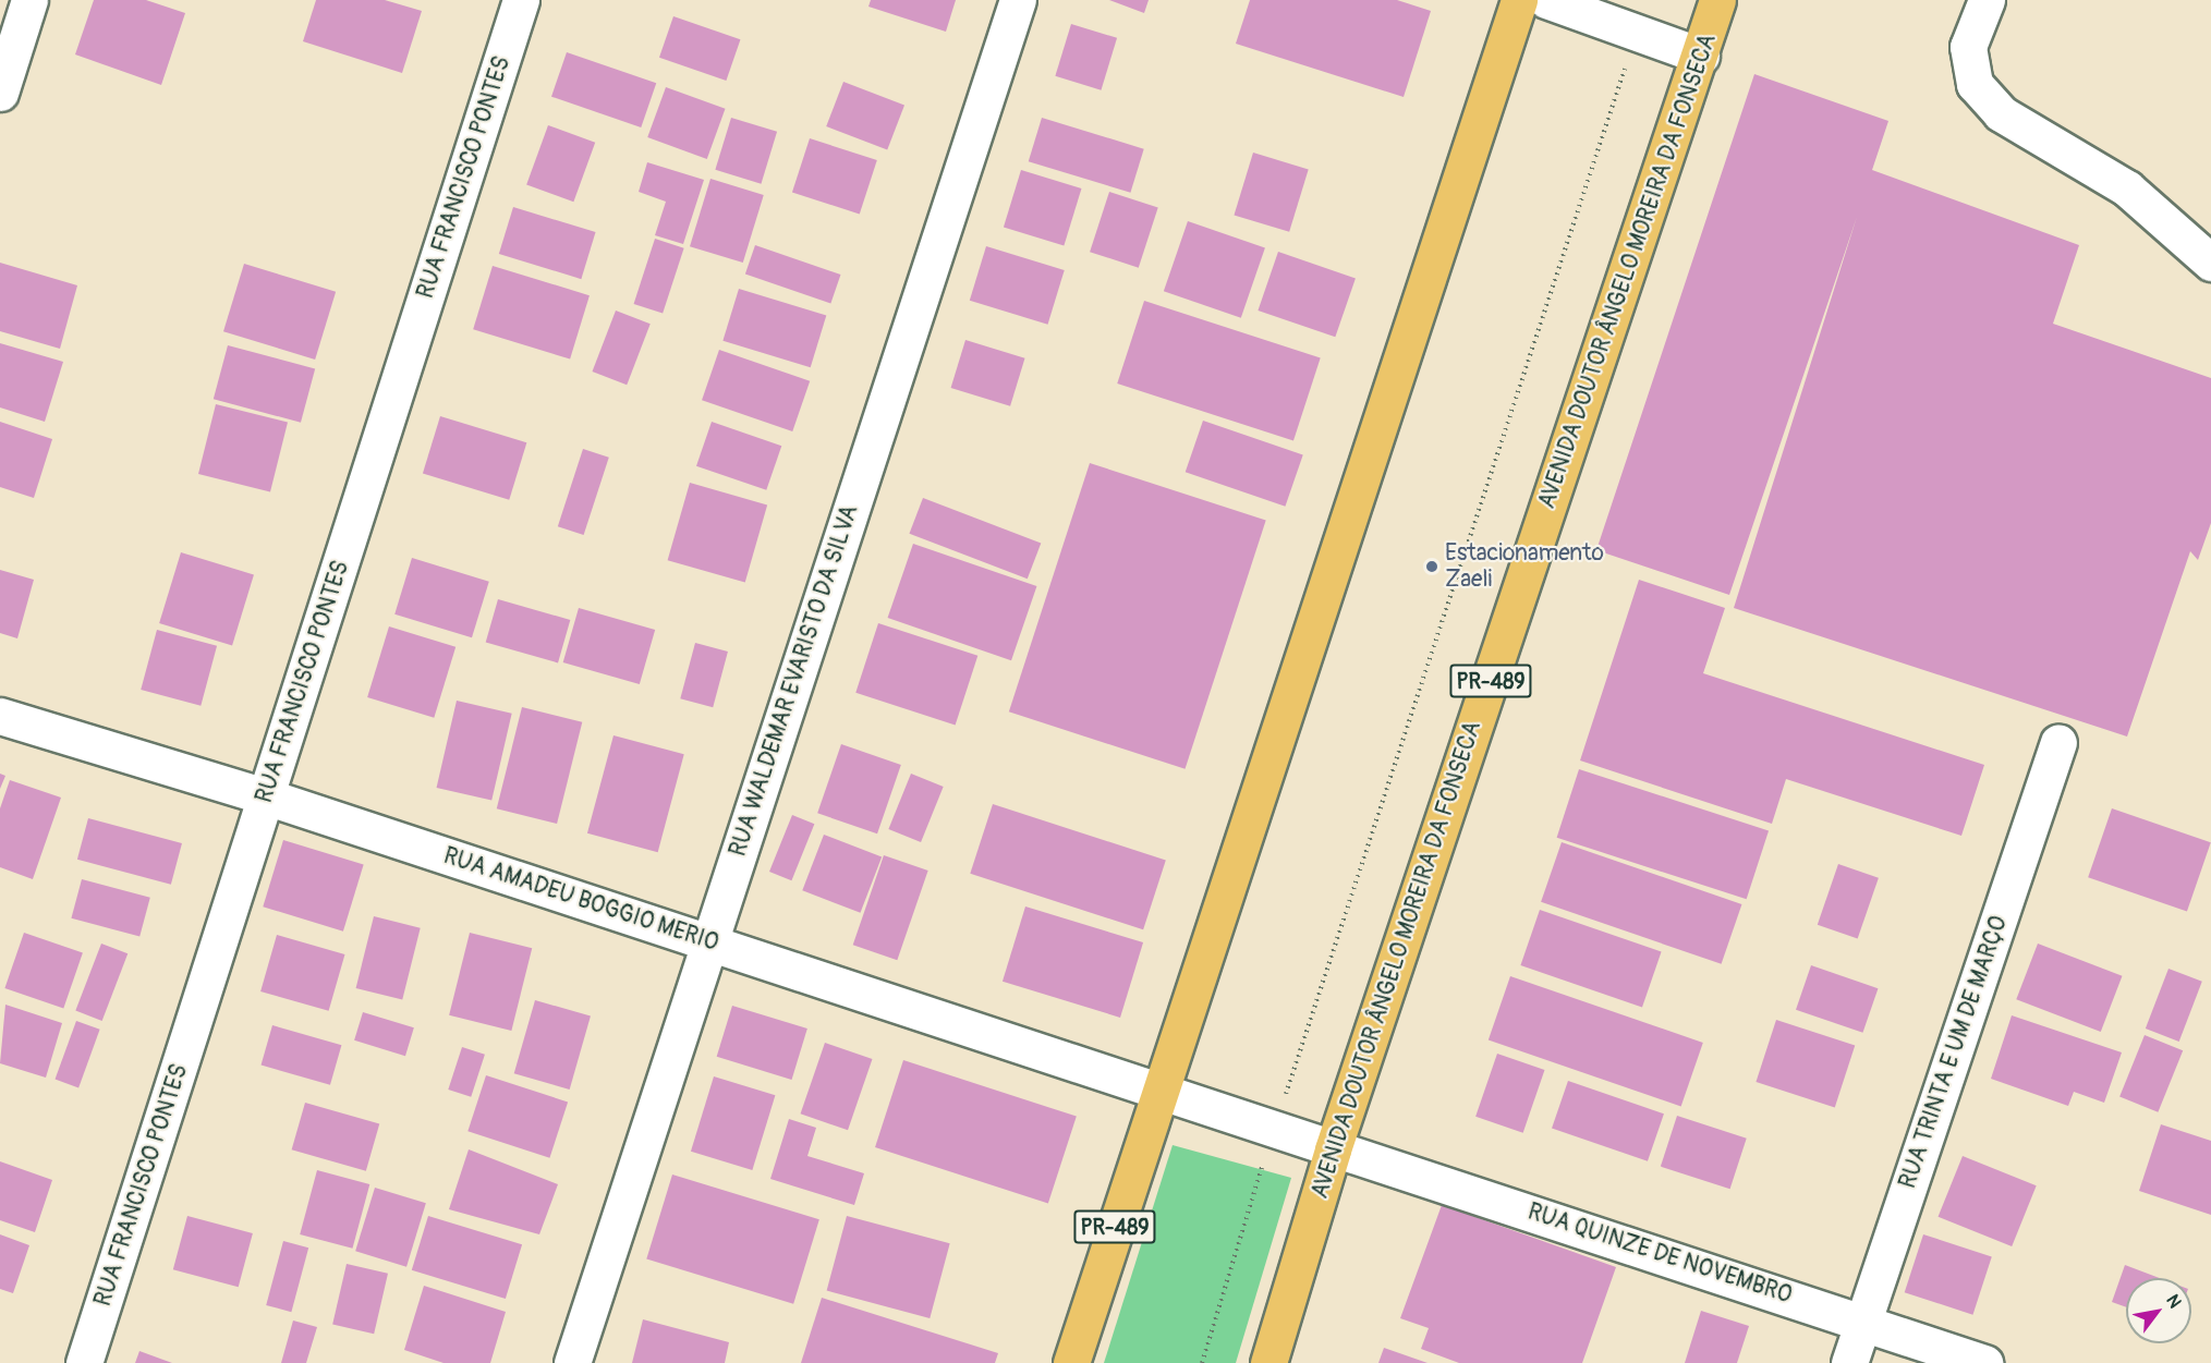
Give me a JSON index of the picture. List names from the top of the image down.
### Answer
{
  "streets": {
    "main road": ["AVENIDA DOUTOR ÂNGELO MOREIRA DA FONSECA", "PR-489"],
    "street": [
      "RUA FRANCISCO PONTES",
      "RUA WALDEMAR EVARISTO DA SILVA",
      "RUA AMADEU BOGGIO MERIO",
      "RUA TRINTA E UM DE MARÇO",
      "RUA QUINZE DE NOVEMBRO"
    ]
  },
  "crossings": [
    ["RUA FRANCISCO PONTES", "RUA AMADEU BOGGIO MERIO"],
    ["AVENIDA DOUTOR ÂNGELO MOREIRA DA FONSECA", "RUA QUINZE DE NOVEMBRO"],
    ["RUA WALDEMAR EVARISTO DA SILVA", "RUA AMADEU BOGGIO MERIO"],
    ["PR-489", "RUA AMADEU BOGGIO MERIO"],
    ["RUA AMADEU BOGGIO MERIO", "RUA QUINZE DE NOVEMBRO"],
    ["RUA TRINTA E UM DE MARÇO", "RUA QUINZE DE NOVEMBRO"]
  ],
  "places": ["Estacionamento Zaeli"],
  "north": "top right"
}
